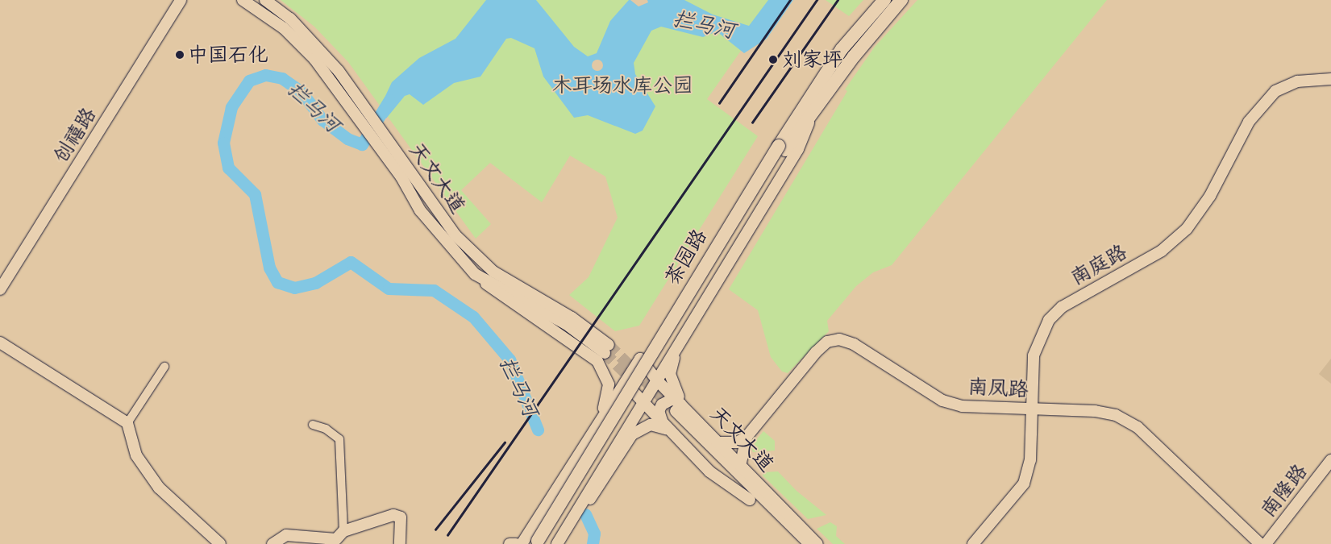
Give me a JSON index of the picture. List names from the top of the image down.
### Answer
{
  "streets": {
    "main road": ["茶园路"],
    "street": [
      "创禧路",
      "天文大道",
      "南庭路",
      "南凤路",
      "南隆路"
    ]
  },
  "crossings": [
    ["天文大道", "茶园路"],
    ["南庭路", "南凤路"]
  ],
  "water": ["拦马河"],
  "parks": ["木耳场水库公园"],
  "places": ["中国石化", "刘家坪"]
}
